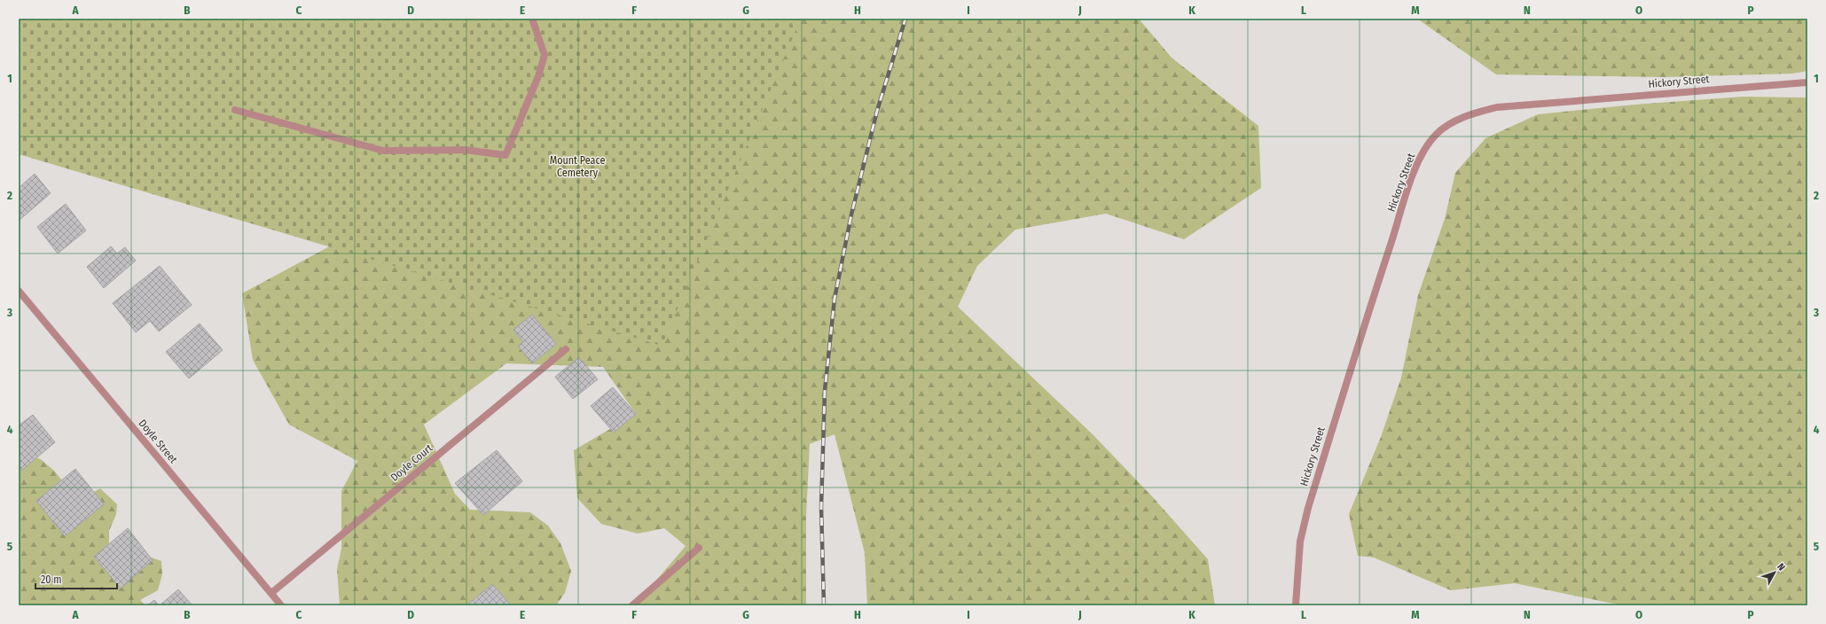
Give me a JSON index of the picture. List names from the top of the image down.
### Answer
{
  "streets": {
    "street": ["Hickory Street", "Doyle Street", "Doyle Court"]
  },
  "crossings": [
    ["Doyle Street", "Doyle Court"]
  ],
  "parks": ["Mount Peace Cemetery"],
  "scale_bar": "20 m",
  "north": "top right",
  "grid": {
    "columns": [
      "A",
      "B",
      "C",
      "D",
      "E",
      "F",
      "G",
      "H",
      "I",
      "J",
      "K",
      "L",
      "M",
      "N",
      "O",
      "P"
    ],
    "rows": [
      "1",
      "2",
      "3",
      "4",
      "5"
    ]
  }
}
